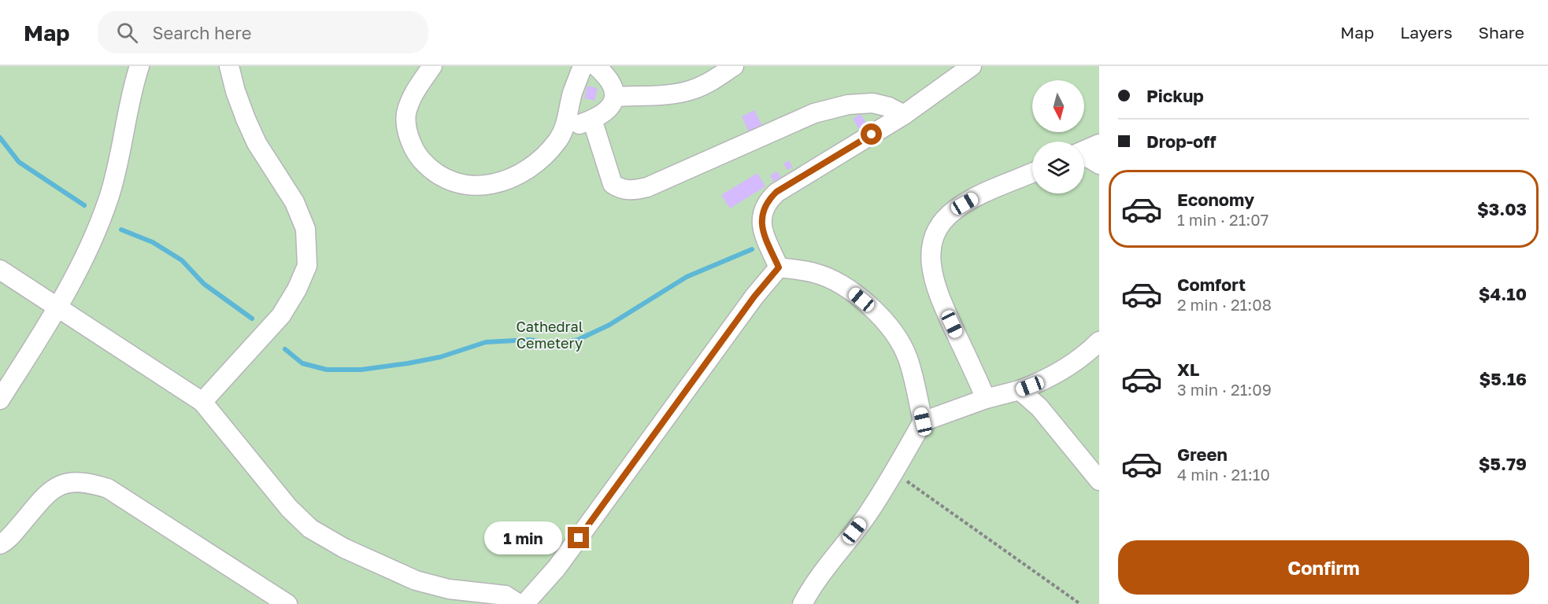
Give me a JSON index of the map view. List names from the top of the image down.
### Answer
{
  "parks": ["Cathedral Cemetery"],
  "north": "bottom",
  "page": {
    "header": "Map",
    "search": "Search here",
    "nav": ["Map", "Layers", "Share"],
    "banner": ["Pickup", "Drop-off"],
    "list": [
      {
        "name": "Economy",
        "note": "1 min · 21:07",
        "value": "$3.03"
      },
      {
        "name": "Comfort",
        "note": "2 min · 21:08",
        "value": "$4.10"
      },
      {
        "name": "XL",
        "note": "3 min · 21:09",
        "value": "$5.16"
      },
      {
        "name": "Green",
        "note": "4 min · 21:10",
        "value": "$5.79"
      }
    ],
    "bubble": "1 min",
    "buttons": "Confirm"
  }
}
